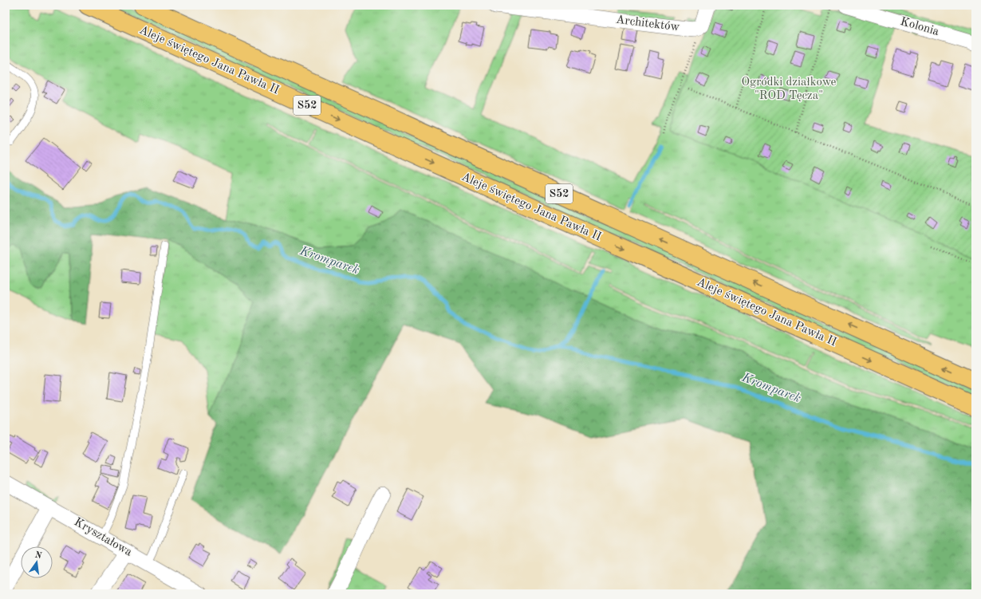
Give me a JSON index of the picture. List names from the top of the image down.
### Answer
{
  "streets": {
    "highway": ["Aleje świętego Jana Pawła II", "S52"],
    "street": ["Architektów", "Kolonia", "Kryształowa"]
  },
  "water": ["Kromparek"],
  "parks": ["Ogródki działkowe \"ROD Tęcza\""],
  "north": "top"
}
